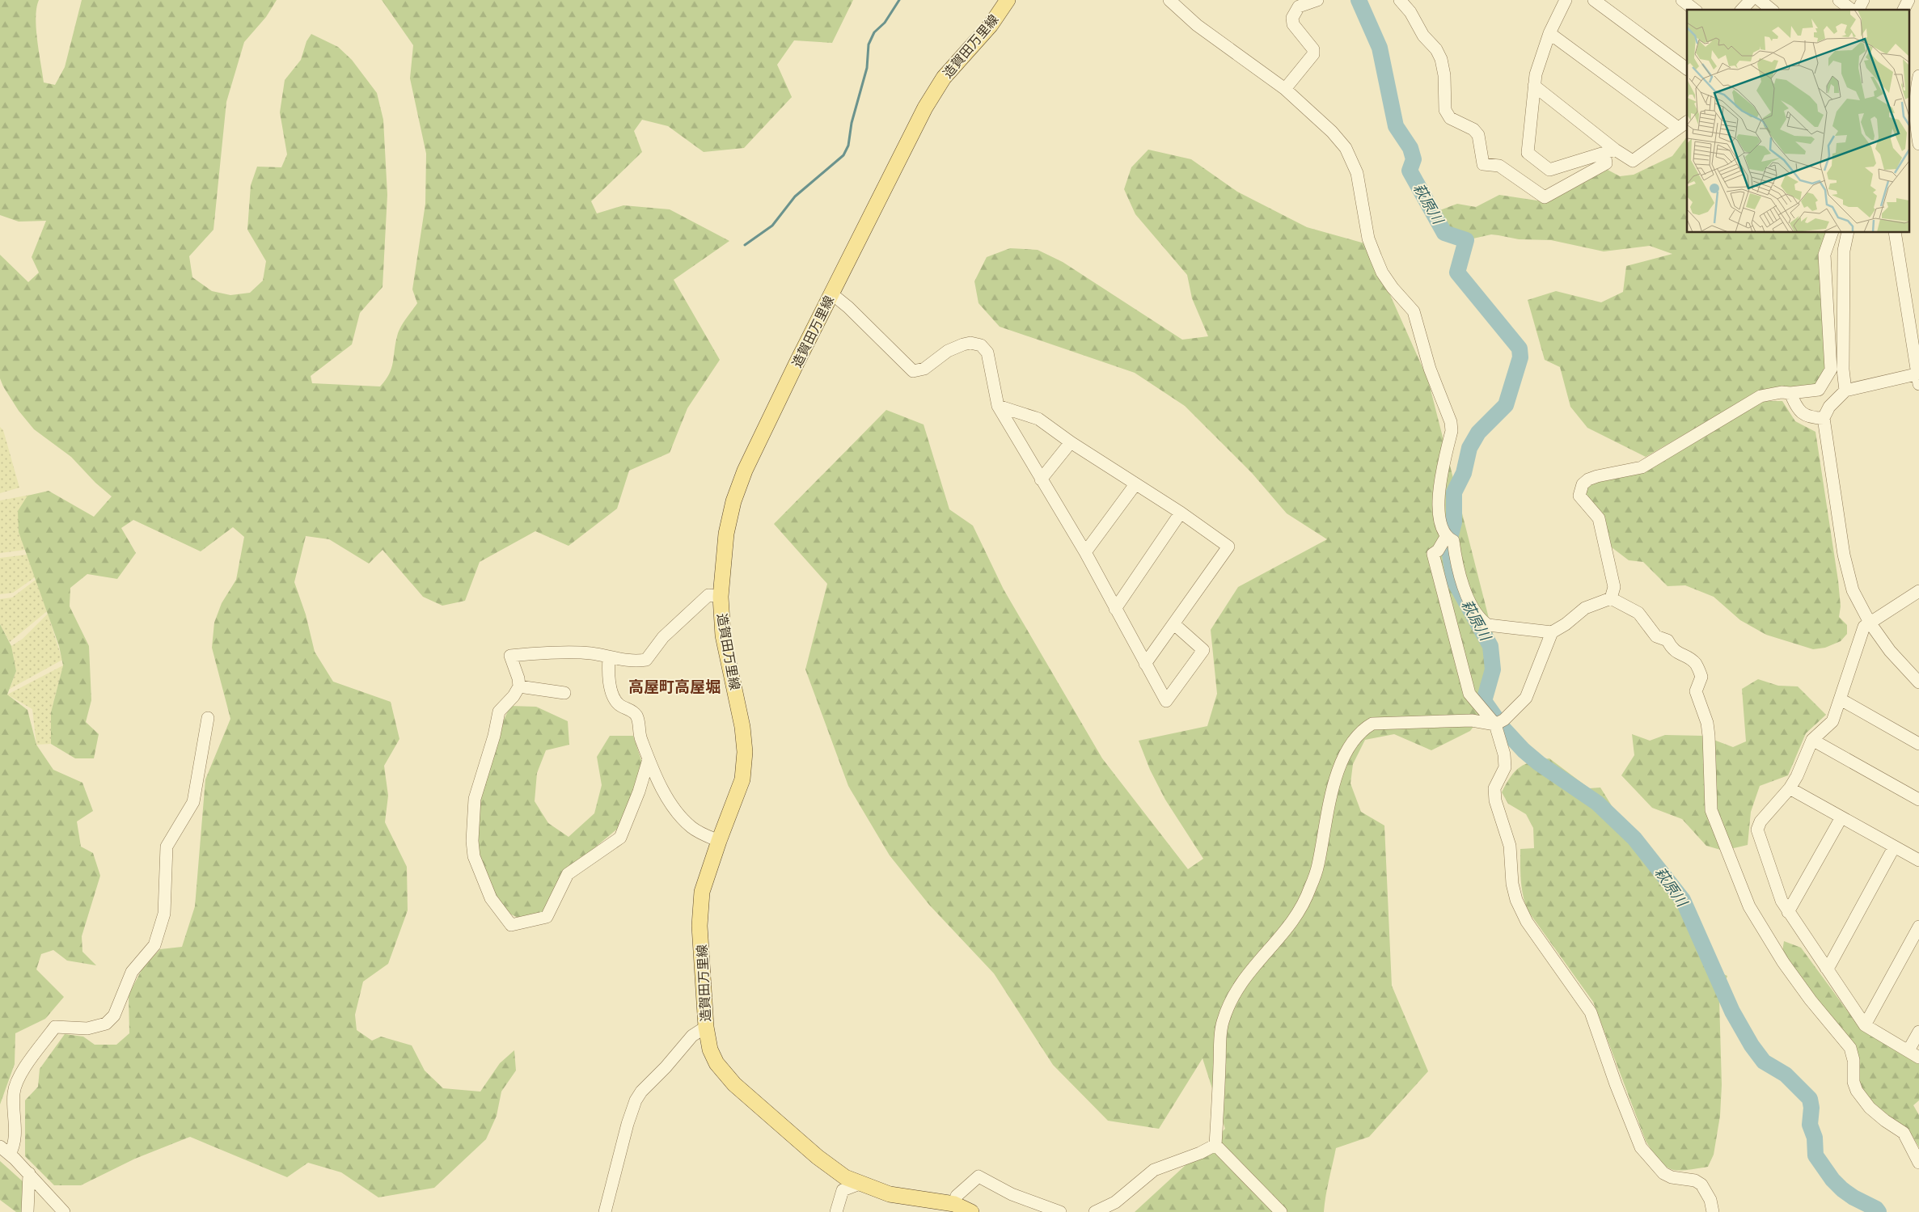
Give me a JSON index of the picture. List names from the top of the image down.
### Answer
{
  "streets": {
    "main road": ["造賀田万里線"]
  },
  "districts": ["高屋町高屋堀"],
  "water": ["萩原川"]
}
